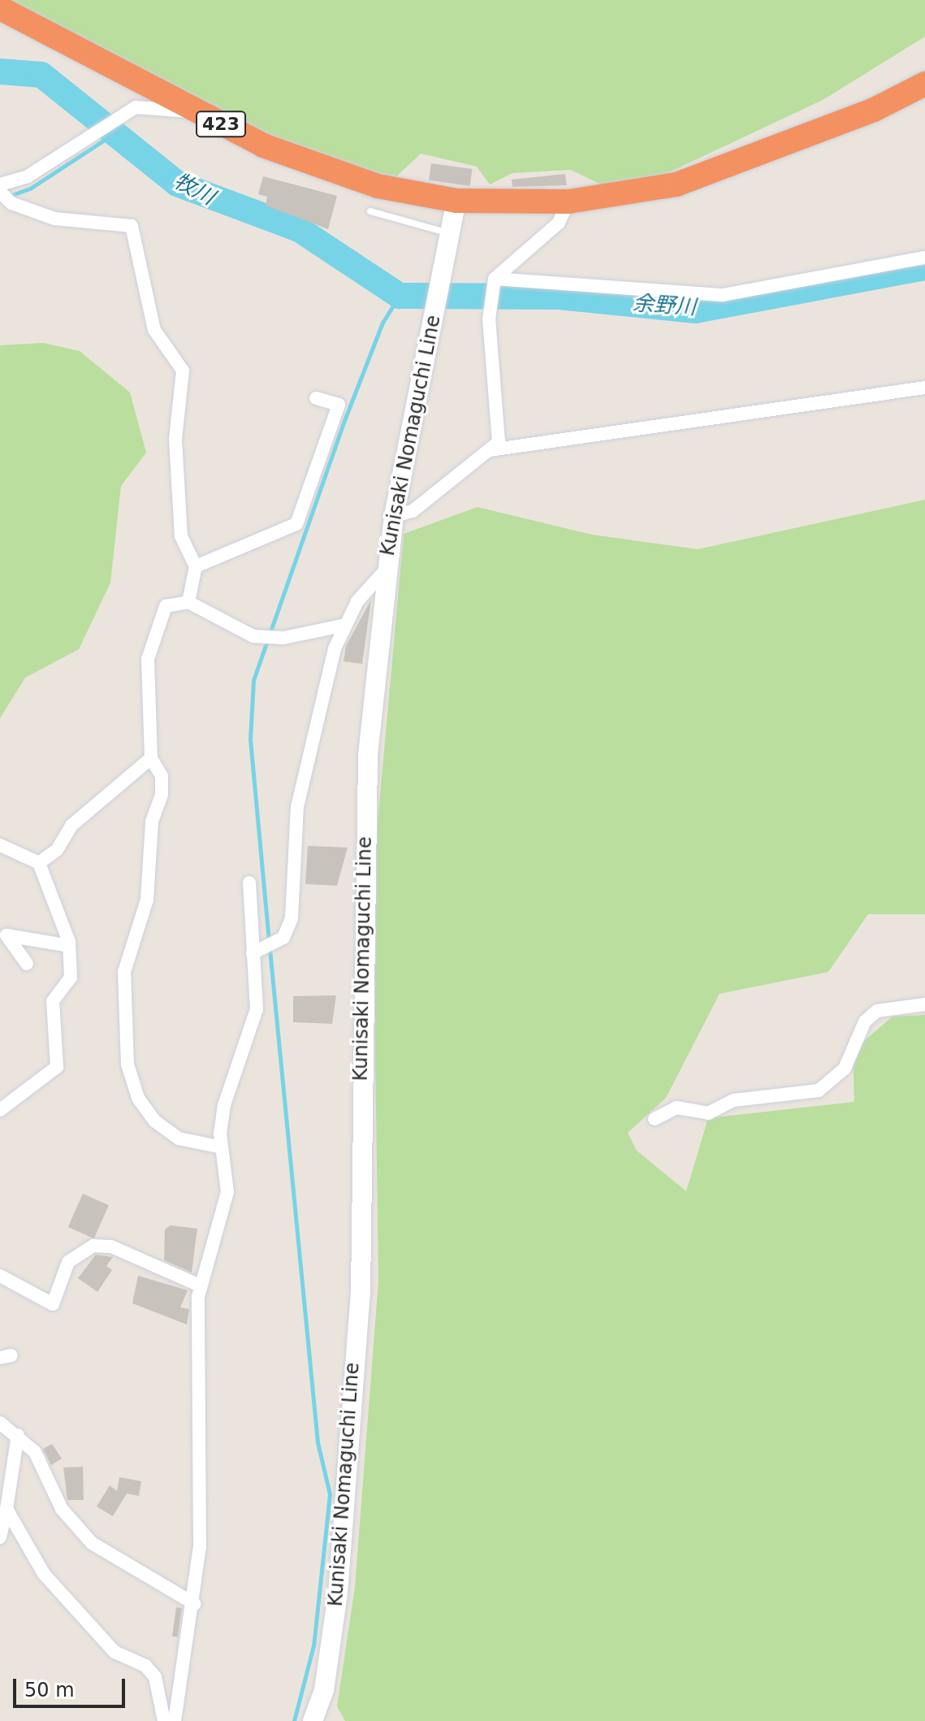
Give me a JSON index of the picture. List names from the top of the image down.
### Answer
{
  "streets": {
    "highway": ["423"],
    "main road": ["Kunisaki Nomaguchi Line"]
  },
  "crossings": [
    ["423", "Kunisaki Nomaguchi Line"]
  ],
  "water": ["牧川", "余野川"],
  "scale_bar": "50 m"
}
